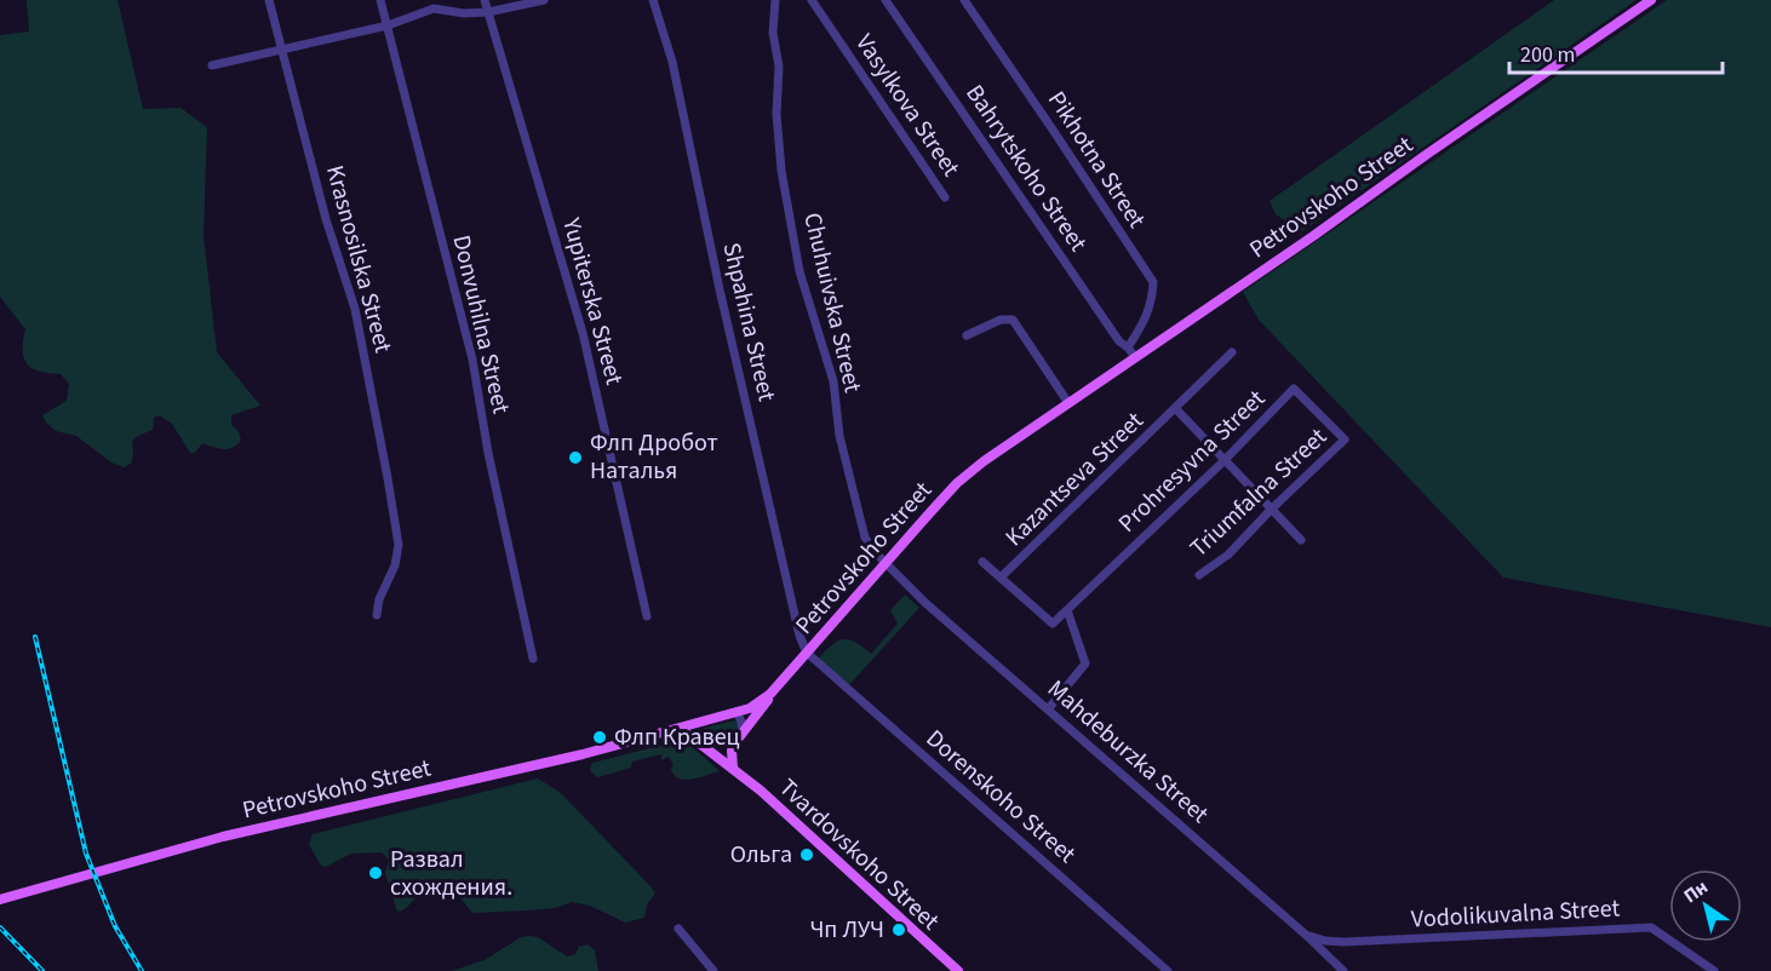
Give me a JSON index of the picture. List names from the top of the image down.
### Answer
{
  "streets": {
    "main road": ["Petrovskoho Street", "Tvardovskoho Street"],
    "street": [
      "Vasylkova Street",
      "Pikhotna Street",
      "Bahrytskoho Street",
      "Krasnosilska Street",
      "Yupiterska Street",
      "Chuhuivska Street",
      "Shpahina Street",
      "Donvuhilna Street",
      "Prohresyvna Street",
      "Kazantseva Street",
      "Triumfalna Street",
      "Mahdeburzka Street",
      "Dorenskoho Street",
      "Vodolikuvalna Street"
    ]
  },
  "crossings": [
    ["Pikhotna Street", "Bahrytskoho Street"],
    ["Bahrytskoho Street", "Petrovskoho Street"],
    ["Petrovskoho Street", "Chuhuivska Street"],
    ["Petrovskoho Street", "Shpahina Street"],
    ["Petrovskoho Street", "Mahdeburzka Street"],
    ["Petrovskoho Street", "Dorenskoho Street"],
    ["Petrovskoho Street", "Tvardovskoho Street"],
    ["Chuhuivska Street", "Mahdeburzka Street"],
    ["Shpahina Street", "Dorenskoho Street"],
    ["Prohresyvna Street", "Kazantseva Street"],
    ["Prohresyvna Street", "Triumfalna Street"],
    ["Kazantseva Street", "Triumfalna Street"],
    ["Mahdeburzka Street", "Vodolikuvalna Street"]
  ],
  "places": [
    "Флп Дробот Наталья",
    "Флп Кравец",
    "Ольга",
    "Развал схождения.",
    "Чп ЛУЧ"
  ],
  "scale_bar": "200 m",
  "north": "top left"
}
